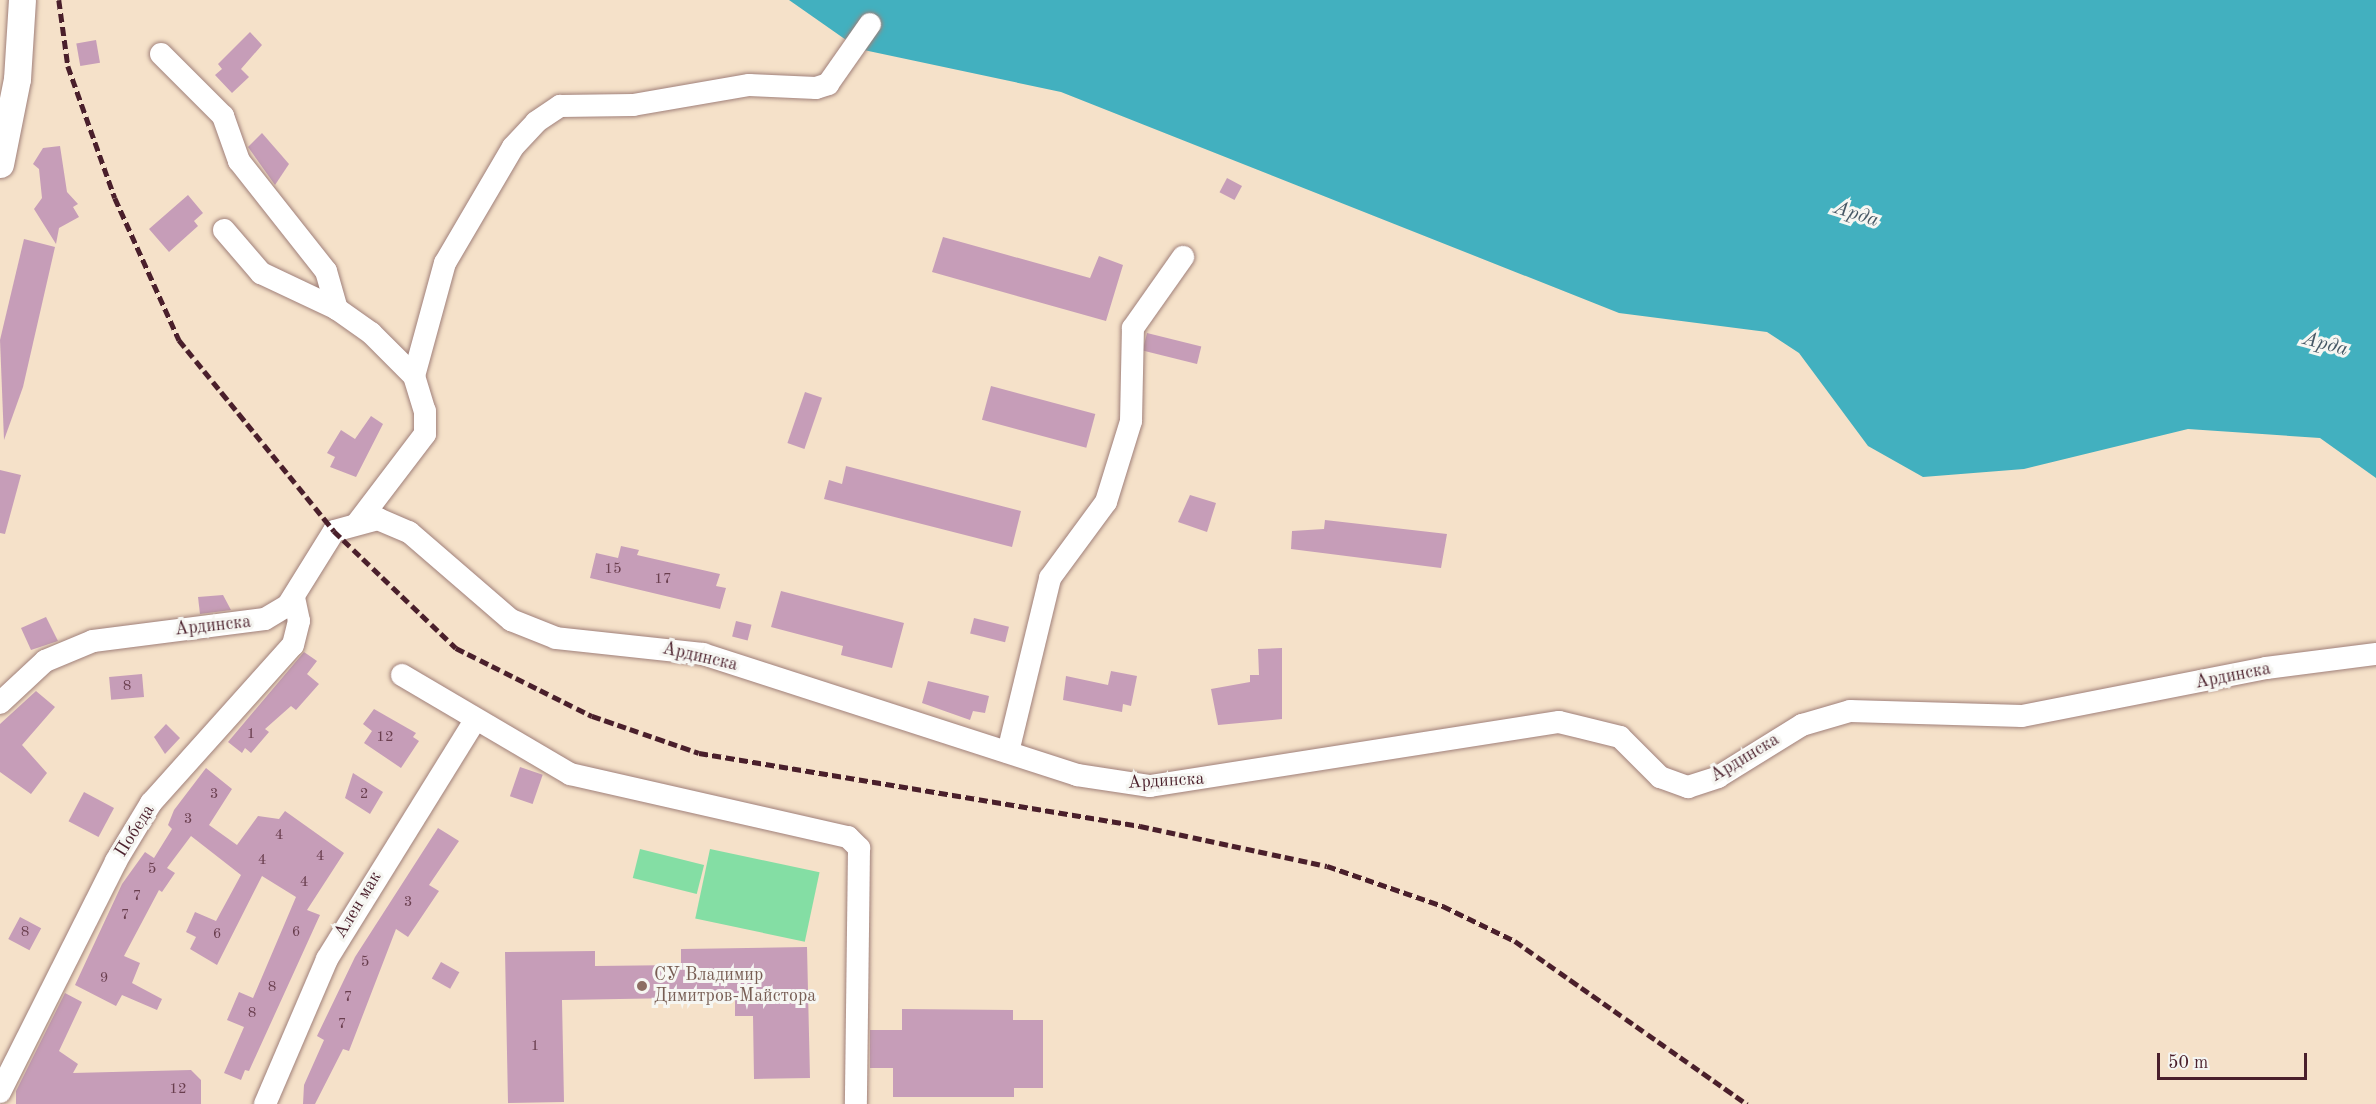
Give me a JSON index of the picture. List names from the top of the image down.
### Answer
{
  "streets": {
    "street": ["Ардинска", "Победа", "Ален мак"]
  },
  "crossings": [
    ["Ардинска", "Победа"]
  ],
  "water": ["Арда"],
  "places": ["СУ Владимир Димитров-Майстора"],
  "house_numbers": [
    "15",
    "17",
    "8",
    "1",
    "12",
    "3",
    "2",
    "3",
    "4",
    "4",
    "4",
    "5",
    "4",
    "7",
    "3",
    "7",
    "8",
    "6",
    "6",
    "5",
    "9",
    "8",
    "7",
    "8",
    "7",
    "1",
    "12"
  ],
  "scale_bar": "50 m"
}
